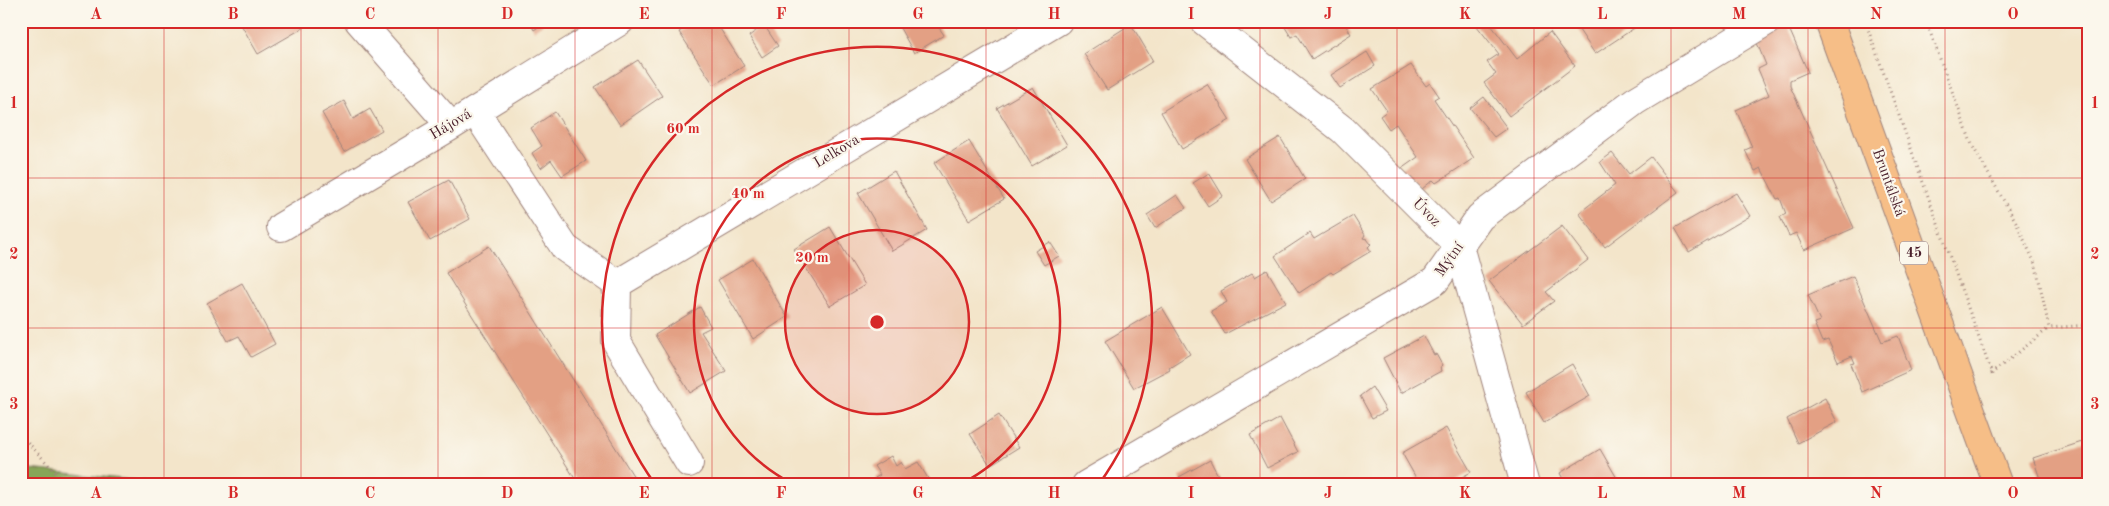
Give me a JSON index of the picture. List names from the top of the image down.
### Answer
{
  "streets": {
    "main road": ["Bruntálská", "45"],
    "street": [
      "Hájová",
      "Lelkova",
      "Úvoz",
      "Mýtní"
    ]
  },
  "crossings": [
    ["Úvoz", "Mýtní"]
  ],
  "grid": {
    "columns": [
      "A",
      "B",
      "C",
      "D",
      "E",
      "F",
      "G",
      "H",
      "I",
      "J",
      "K",
      "L",
      "M",
      "N",
      "O"
    ],
    "rows": ["1", "2", "3"]
  },
  "rings": ["60 m", "40 m", "20 m"]
}
